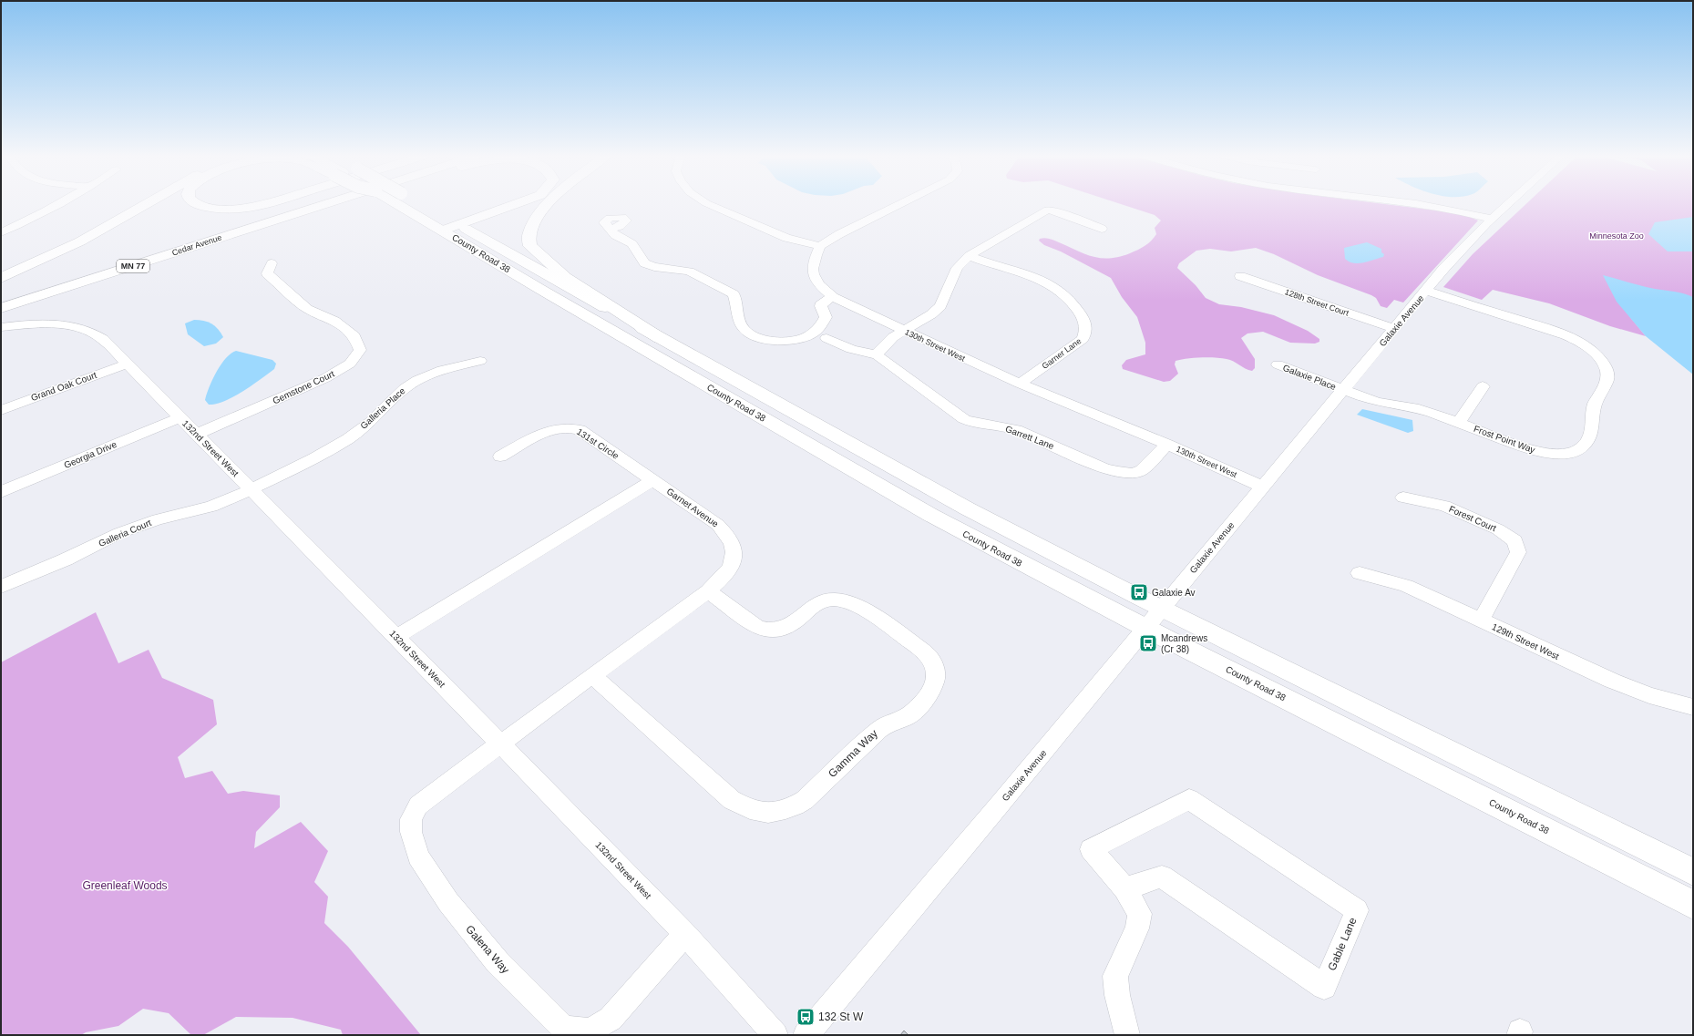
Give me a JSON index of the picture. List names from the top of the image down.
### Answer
{
  "streets": {
    "main road": ["Cedar Avenue", "County Road 38", "MN 77"],
    "street": [
      "128th Street Court",
      "Galaxie Avenue",
      "130th Street West",
      "Garner Lane",
      "Galaxie Place",
      "Grand Oak Court",
      "Gemstone Court",
      "Galleria Place",
      "Garrett Lane",
      "Frost Point Way",
      "131st Circle",
      "132nd Street West",
      "Georgia Drive",
      "Garnet Avenue",
      "Forest Court",
      "Galleria Court",
      "129th Street West",
      "Gamma Way",
      "Gable Lane",
      "Galena Way"
    ]
  },
  "crossings": [
    ["County Road 38", "Galaxie Avenue"],
    ["128th Street Court", "Galaxie Avenue"],
    ["Galaxie Avenue", "130th Street West"],
    ["Galaxie Avenue", "Galaxie Place"],
    ["Galaxie Avenue", "Frost Point Way"],
    ["130th Street West", "Garner Lane"],
    ["130th Street West", "Garrett Lane"],
    ["Galaxie Place", "Frost Point Way"],
    ["Grand Oak Court", "132nd Street West"],
    ["Gemstone Court", "132nd Street West"],
    ["Galleria Place", "132nd Street West"],
    ["Galleria Place", "Galleria Court"],
    ["131st Circle", "Garnet Avenue"],
    ["132nd Street West", "Georgia Drive"],
    ["132nd Street West", "Garnet Avenue"],
    ["132nd Street West", "Galleria Court"],
    ["132nd Street West", "Galena Way"],
    ["Garnet Avenue", "Gamma Way"],
    ["Garnet Avenue", "Galena Way"],
    ["Forest Court", "129th Street West"]
  ],
  "parks": ["Minnesota Zoo", "Greenleaf Woods"],
  "places": {
    "bus stop": ["Galaxie Av", "Mcandrews (Cr 38)", "132 St W"]
  }
}
